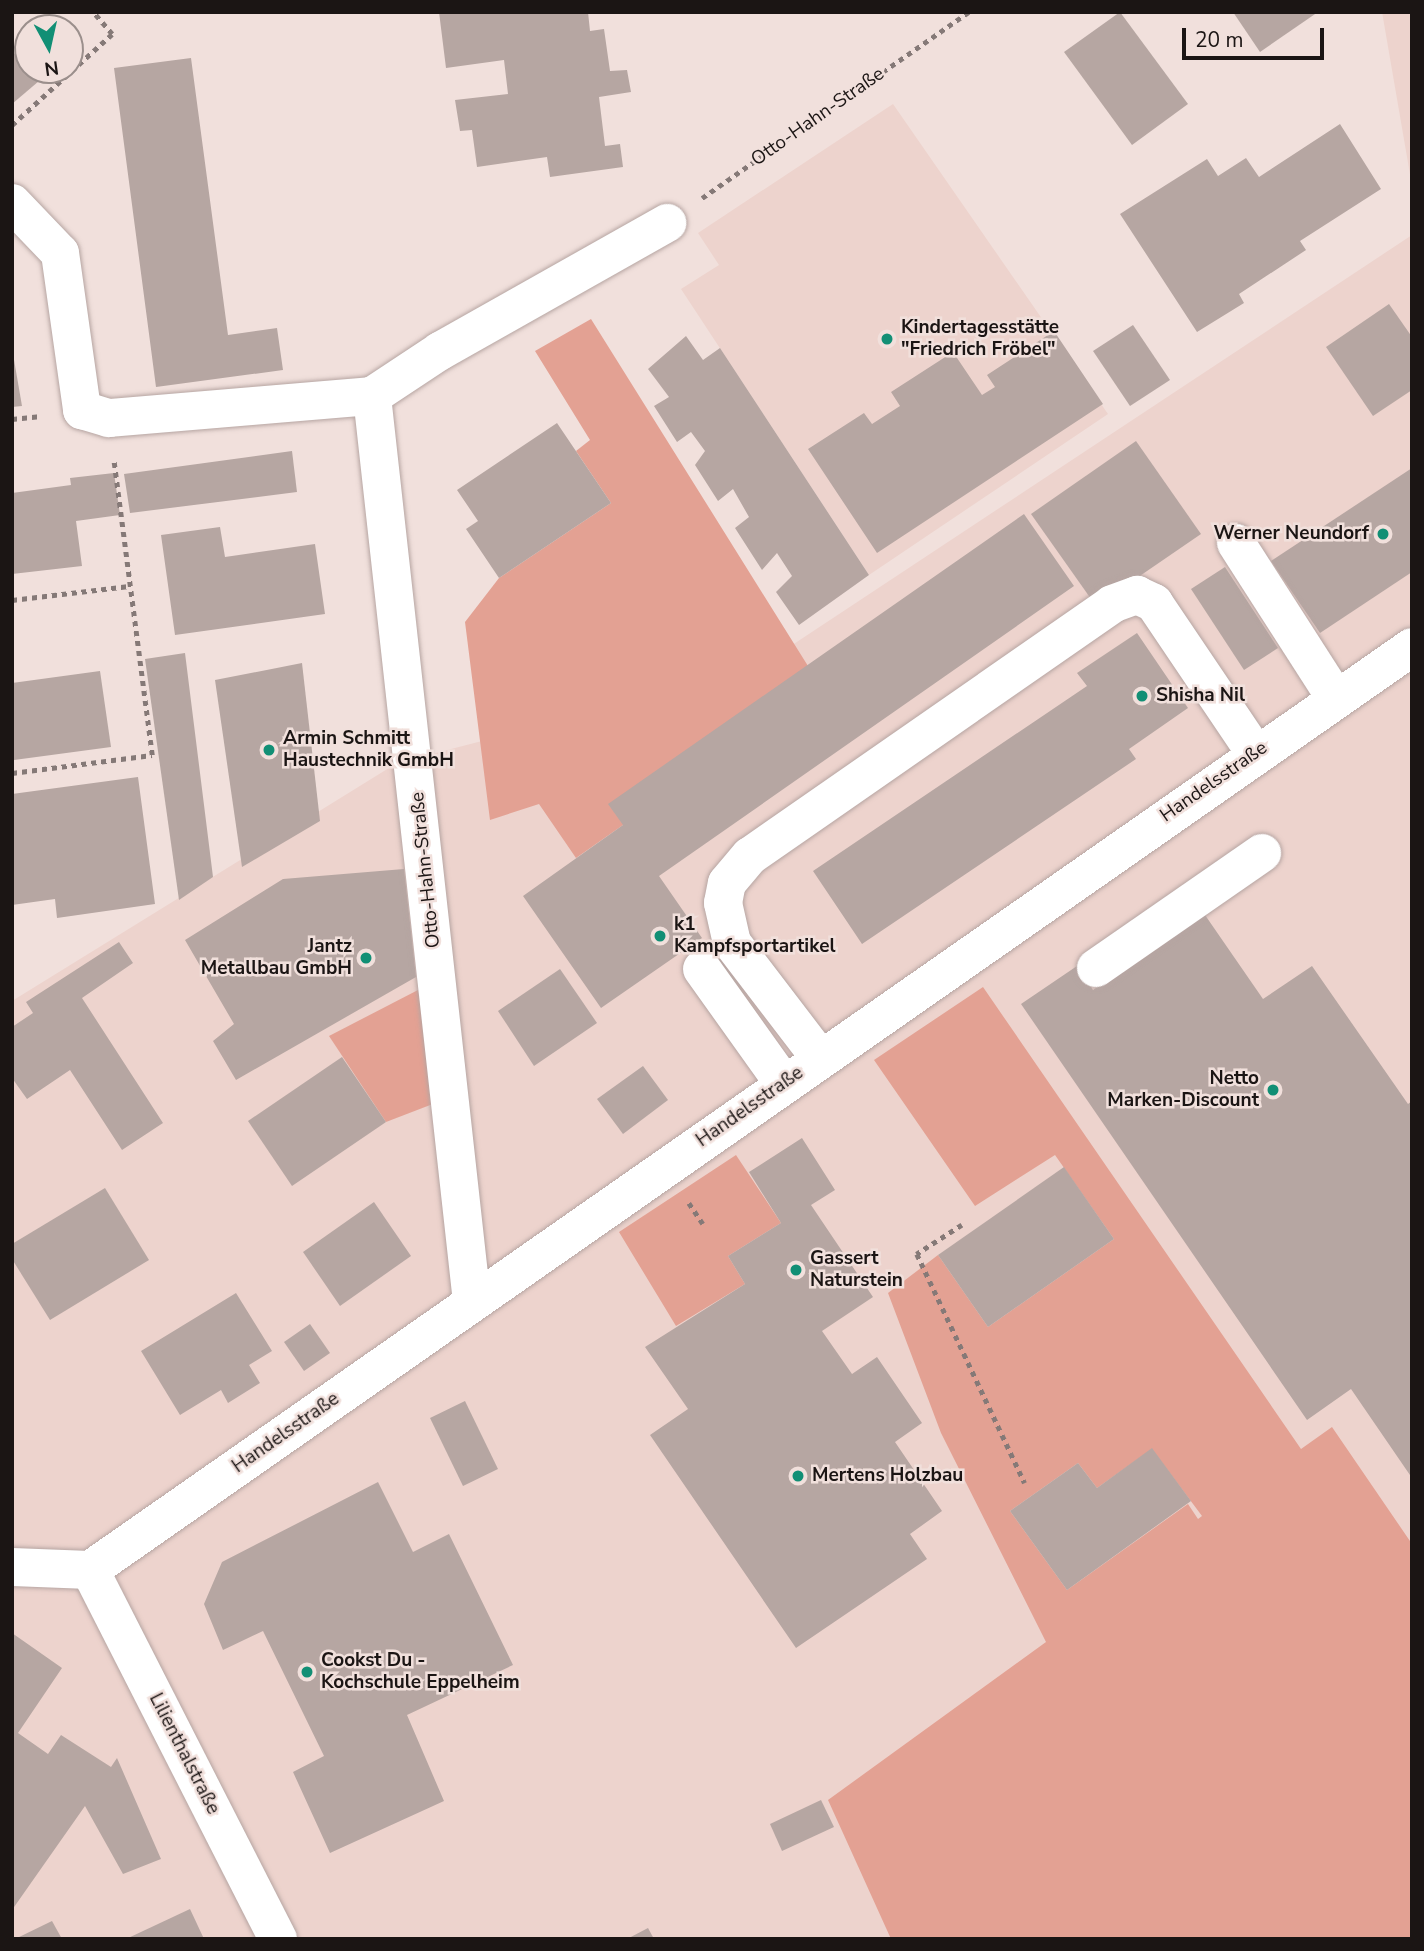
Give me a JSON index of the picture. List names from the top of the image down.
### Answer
{
  "streets": {
    "street": ["Otto-Hahn-Straße", "Handelsstraße", "Lilienthalstraße"]
  },
  "crossings": [
    ["Otto-Hahn-Straße", "Handelsstraße"],
    ["Handelsstraße", "Lilienthalstraße"]
  ],
  "places": [
    "Kindertagesstätte \"Friedrich Fröbel\"",
    "Werner Neundorf",
    "Shisha Nil",
    "Armin Schmitt Haustechnik GmbH",
    "k1 Kampfsportartikel",
    "Jantz Metallbau GmbH",
    "Netto Marken-Discount",
    "Gassert Naturstein",
    "Mertens Holzbau",
    "Cookst Du - Kochschule Eppelheim"
  ],
  "scale_bar": "20 m",
  "north": "bottom"
}
